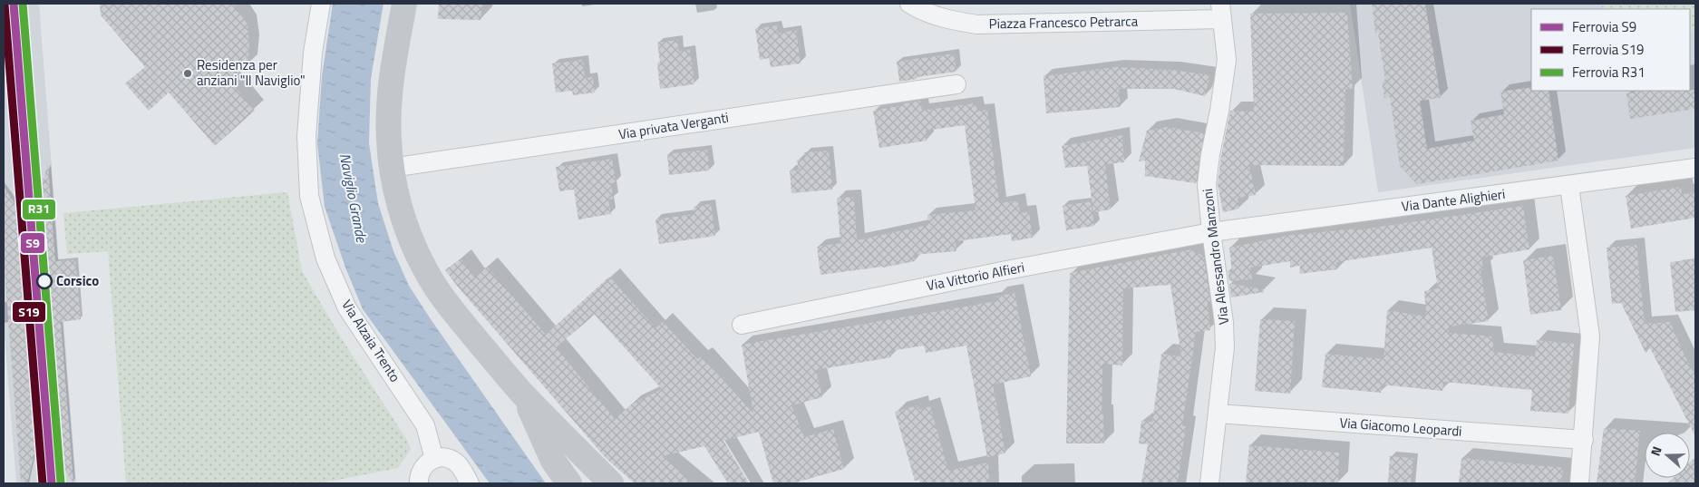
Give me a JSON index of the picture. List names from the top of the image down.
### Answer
{
  "streets": {
    "street": [
      "Piazza Francesco Petrarca",
      "Via privata Verganti",
      "Via Dante Alighieri",
      "Via Alessandro Manzoni",
      "Via Vittorio Alfieri",
      "Via Alzaia Trento",
      "Via Giacomo Leopardi"
    ]
  },
  "crossings": [
    ["Piazza Francesco Petrarca", "Via Alessandro Manzoni"],
    ["Via Dante Alighieri", "Via Alessandro Manzoni"],
    ["Via Dante Alighieri", "Via Vittorio Alfieri"],
    ["Via Alessandro Manzoni", "Via Vittorio Alfieri"],
    ["Via Alessandro Manzoni", "Via Giacomo Leopardi"]
  ],
  "water": ["Naviglio Grande"],
  "places": ["Residenza per anziani \"Il Naviglio\"", "Corsico"],
  "lines": ["rail line S9", "rail line R31", "rail line S19"],
  "legend": ["Ferrovia S9", "Ferrovia S19", "Ferrovia R31"],
  "north": "left"
}
